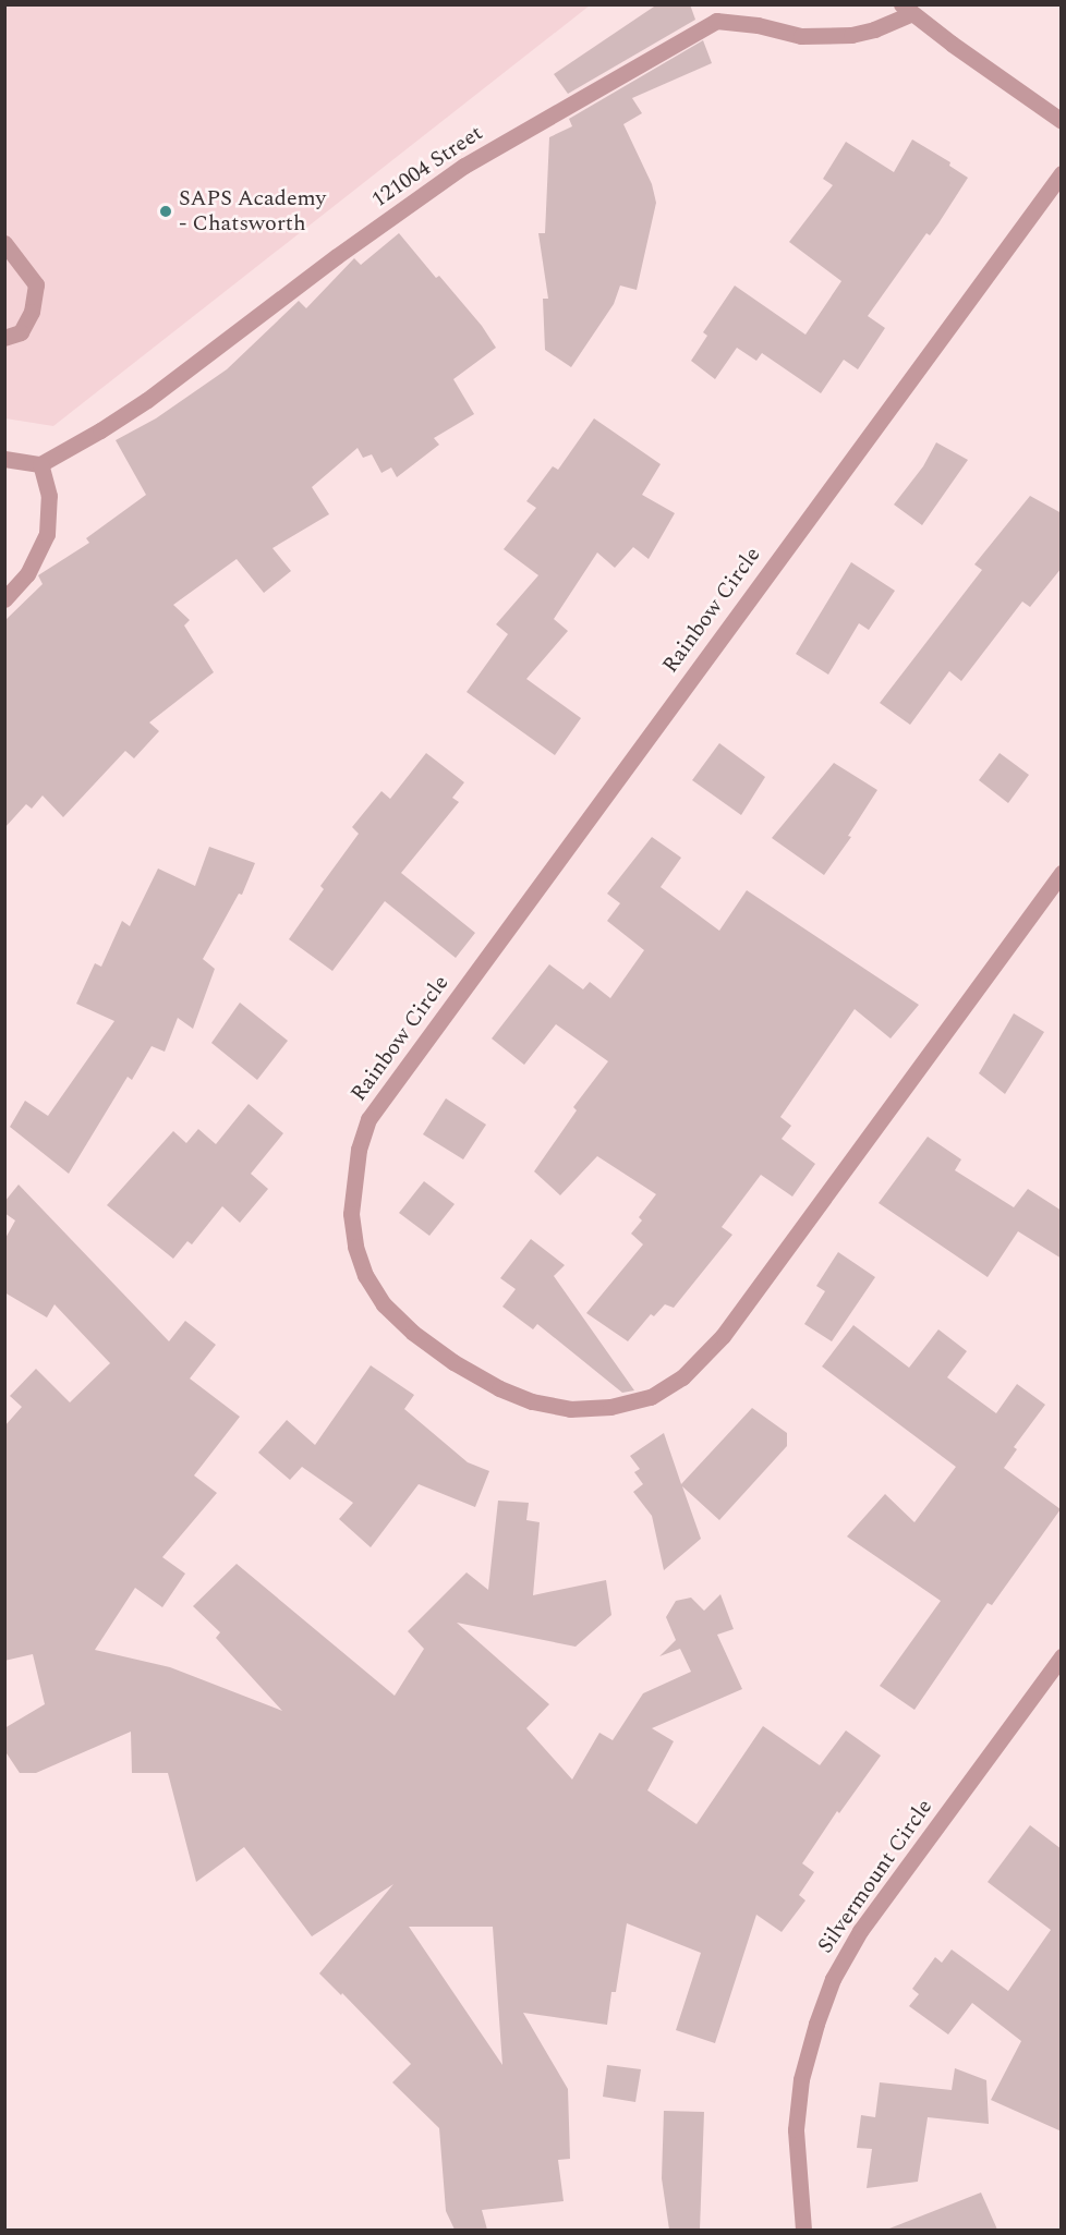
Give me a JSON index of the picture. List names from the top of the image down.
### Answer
{
  "streets": {
    "street": ["121004 Street", "Rainbow Circle", "Silvermount Circle"]
  },
  "places": ["SAPS Academy - Chatsworth"]
}
